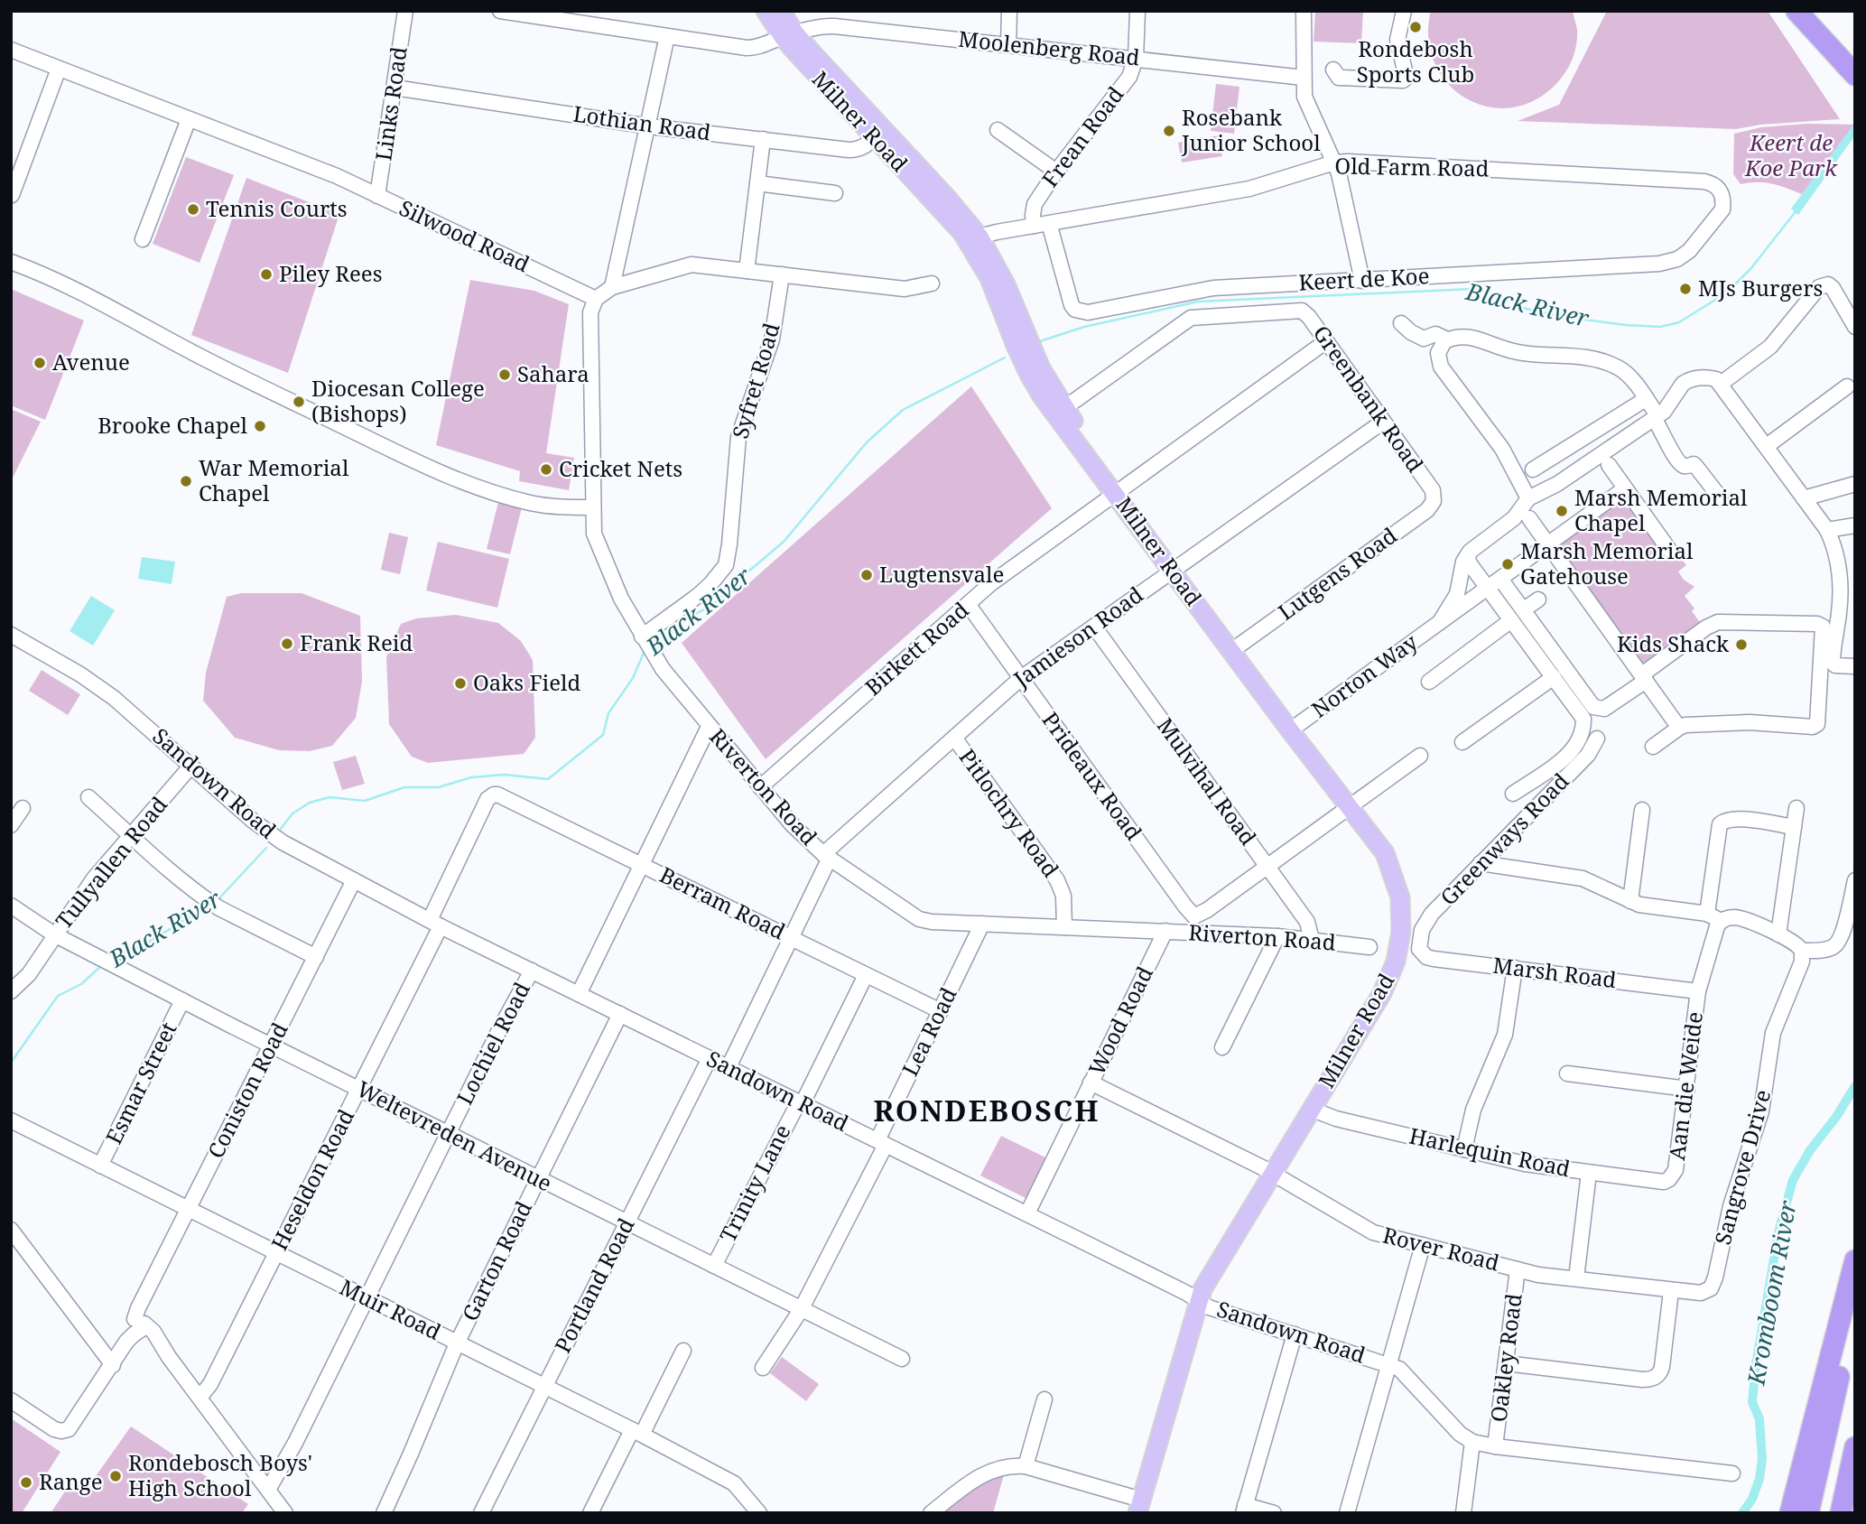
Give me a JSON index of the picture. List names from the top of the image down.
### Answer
{
  "streets": {
    "main road": ["Milner Road"],
    "street": [
      "Moolenberg Road",
      "Links Road",
      "Lothian Road",
      "Frean Road",
      "Old Farm Road",
      "Silwood Road",
      "Keert de Koe",
      "Syfret Road",
      "Greenbank Road",
      "Lutgens Road",
      "Jamieson Road",
      "Birkett Road",
      "Norton Way",
      "Prideaux Road",
      "Mulvihal Road",
      "Sandown Road",
      "Riverton Road",
      "Pitlochry Road",
      "Greenways Road",
      "Tullyallen Road",
      "Berram Road",
      "Marsh Road",
      "Wood Road",
      "Lea Road",
      "Lochiel Road",
      "Esmar Street",
      "Aan die Weide",
      "Coniston Road",
      "Weltevreden Avenue",
      "Harlequin Road",
      "Sangrove Drive",
      "Heseldon Road",
      "Trinity Lane",
      "Rover Road",
      "Garton Road",
      "Portland Road",
      "Muir Road",
      "Oakley Road"
    ]
  },
  "crossings": [
    ["Moolenberg Road", "Milner Road"],
    ["Moolenberg Road", "Frean Road"],
    ["Links Road", "Lothian Road"],
    ["Links Road", "Silwood Road"],
    ["Milner Road", "Lothian Road"],
    ["Milner Road", "Old Farm Road"],
    ["Milner Road", "Greenbank Road"],
    ["Milner Road", "Lutgens Road"],
    ["Milner Road", "Jamieson Road"],
    ["Milner Road", "Birkett Road"],
    ["Milner Road", "Norton Way"],
    ["Milner Road", "Sandown Road"],
    ["Milner Road", "Harlequin Road"],
    ["Milner Road", "Rover Road"],
    ["Frean Road", "Old Farm Road"],
    ["Old Farm Road", "Keert de Koe"],
    ["Silwood Road", "Riverton Road"],
    ["Syfret Road", "Riverton Road"],
    ["Greenbank Road", "Lutgens Road"],
    ["Greenbank Road", "Jamieson Road"],
    ["Greenbank Road", "Birkett Road"],
    ["Jamieson Road", "Prideaux Road"],
    ["Jamieson Road", "Mulvihal Road"],
    ["Jamieson Road", "Sandown Road"],
    ["Jamieson Road", "Riverton Road"],
    ["Jamieson Road", "Pitlochry Road"],
    ["Jamieson Road", "Berram Road"],
    ["Birkett Road", "Prideaux Road"],
    ["Birkett Road", "Riverton Road"],
    ["Mulvihal Road", "Riverton Road"],
    ["Sandown Road", "Tullyallen Road"],
    ["Sandown Road", "Wood Road"],
    ["Sandown Road", "Lea Road"],
    ["Sandown Road", "Lochiel Road"],
    ["Sandown Road", "Coniston Road"],
    ["Sandown Road", "Heseldon Road"],
    ["Sandown Road", "Trinity Lane"],
    ["Sandown Road", "Garton Road"],
    ["Sandown Road", "Portland Road"],
    ["Sandown Road", "Oakley Road"],
    ["Riverton Road", "Pitlochry Road"],
    ["Riverton Road", "Wood Road"],
    ["Riverton Road", "Lea Road"],
    ["Greenways Road", "Marsh Road"],
    ["Tullyallen Road", "Weltevreden Avenue"],
    ["Berram Road", "Lea Road"],
    ["Berram Road", "Heseldon Road"],
    ["Berram Road", "Trinity Lane"],
    ["Marsh Road", "Aan die Weide"],
    ["Wood Road", "Rover Road"],
    ["Lea Road", "Weltevreden Avenue"],
    ["Lochiel Road", "Weltevreden Avenue"],
    ["Lochiel Road", "Muir Road"],
    ["Esmar Street", "Weltevreden Avenue"],
    ["Esmar Street", "Muir Road"],
    ["Aan die Weide", "Harlequin Road"],
    ["Coniston Road", "Weltevreden Avenue"],
    ["Coniston Road", "Muir Road"],
    ["Weltevreden Avenue", "Heseldon Road"],
    ["Weltevreden Avenue", "Trinity Lane"],
    ["Weltevreden Avenue", "Garton Road"],
    ["Weltevreden Avenue", "Portland Road"],
    ["Sangrove Drive", "Rover Road"],
    ["Heseldon Road", "Muir Road"],
    ["Rover Road", "Oakley Road"],
    ["Garton Road", "Muir Road"],
    ["Portland Road", "Muir Road"]
  ],
  "districts": ["RONDEBOSCH"],
  "water": ["Black River", "Kromboom River"],
  "parks": ["Keert de Koe Park"],
  "places": [
    "Rondebosh Sports Club",
    "Rosebank Junior School",
    "Tennis Courts",
    "Piley Rees",
    "MJs Burgers",
    "Avenue",
    "Sahara",
    "Diocesan College (Bishops)",
    "Brooke Chapel",
    "Cricket Nets",
    "War Memorial Chapel",
    "Marsh Memorial Chapel",
    "Marsh Memorial Gatehouse",
    "Lugtensvale",
    "Frank Reid",
    "Kids Shack",
    "Oaks Field",
    "Rondebosch Boys' High School",
    "Range"
  ]
}
